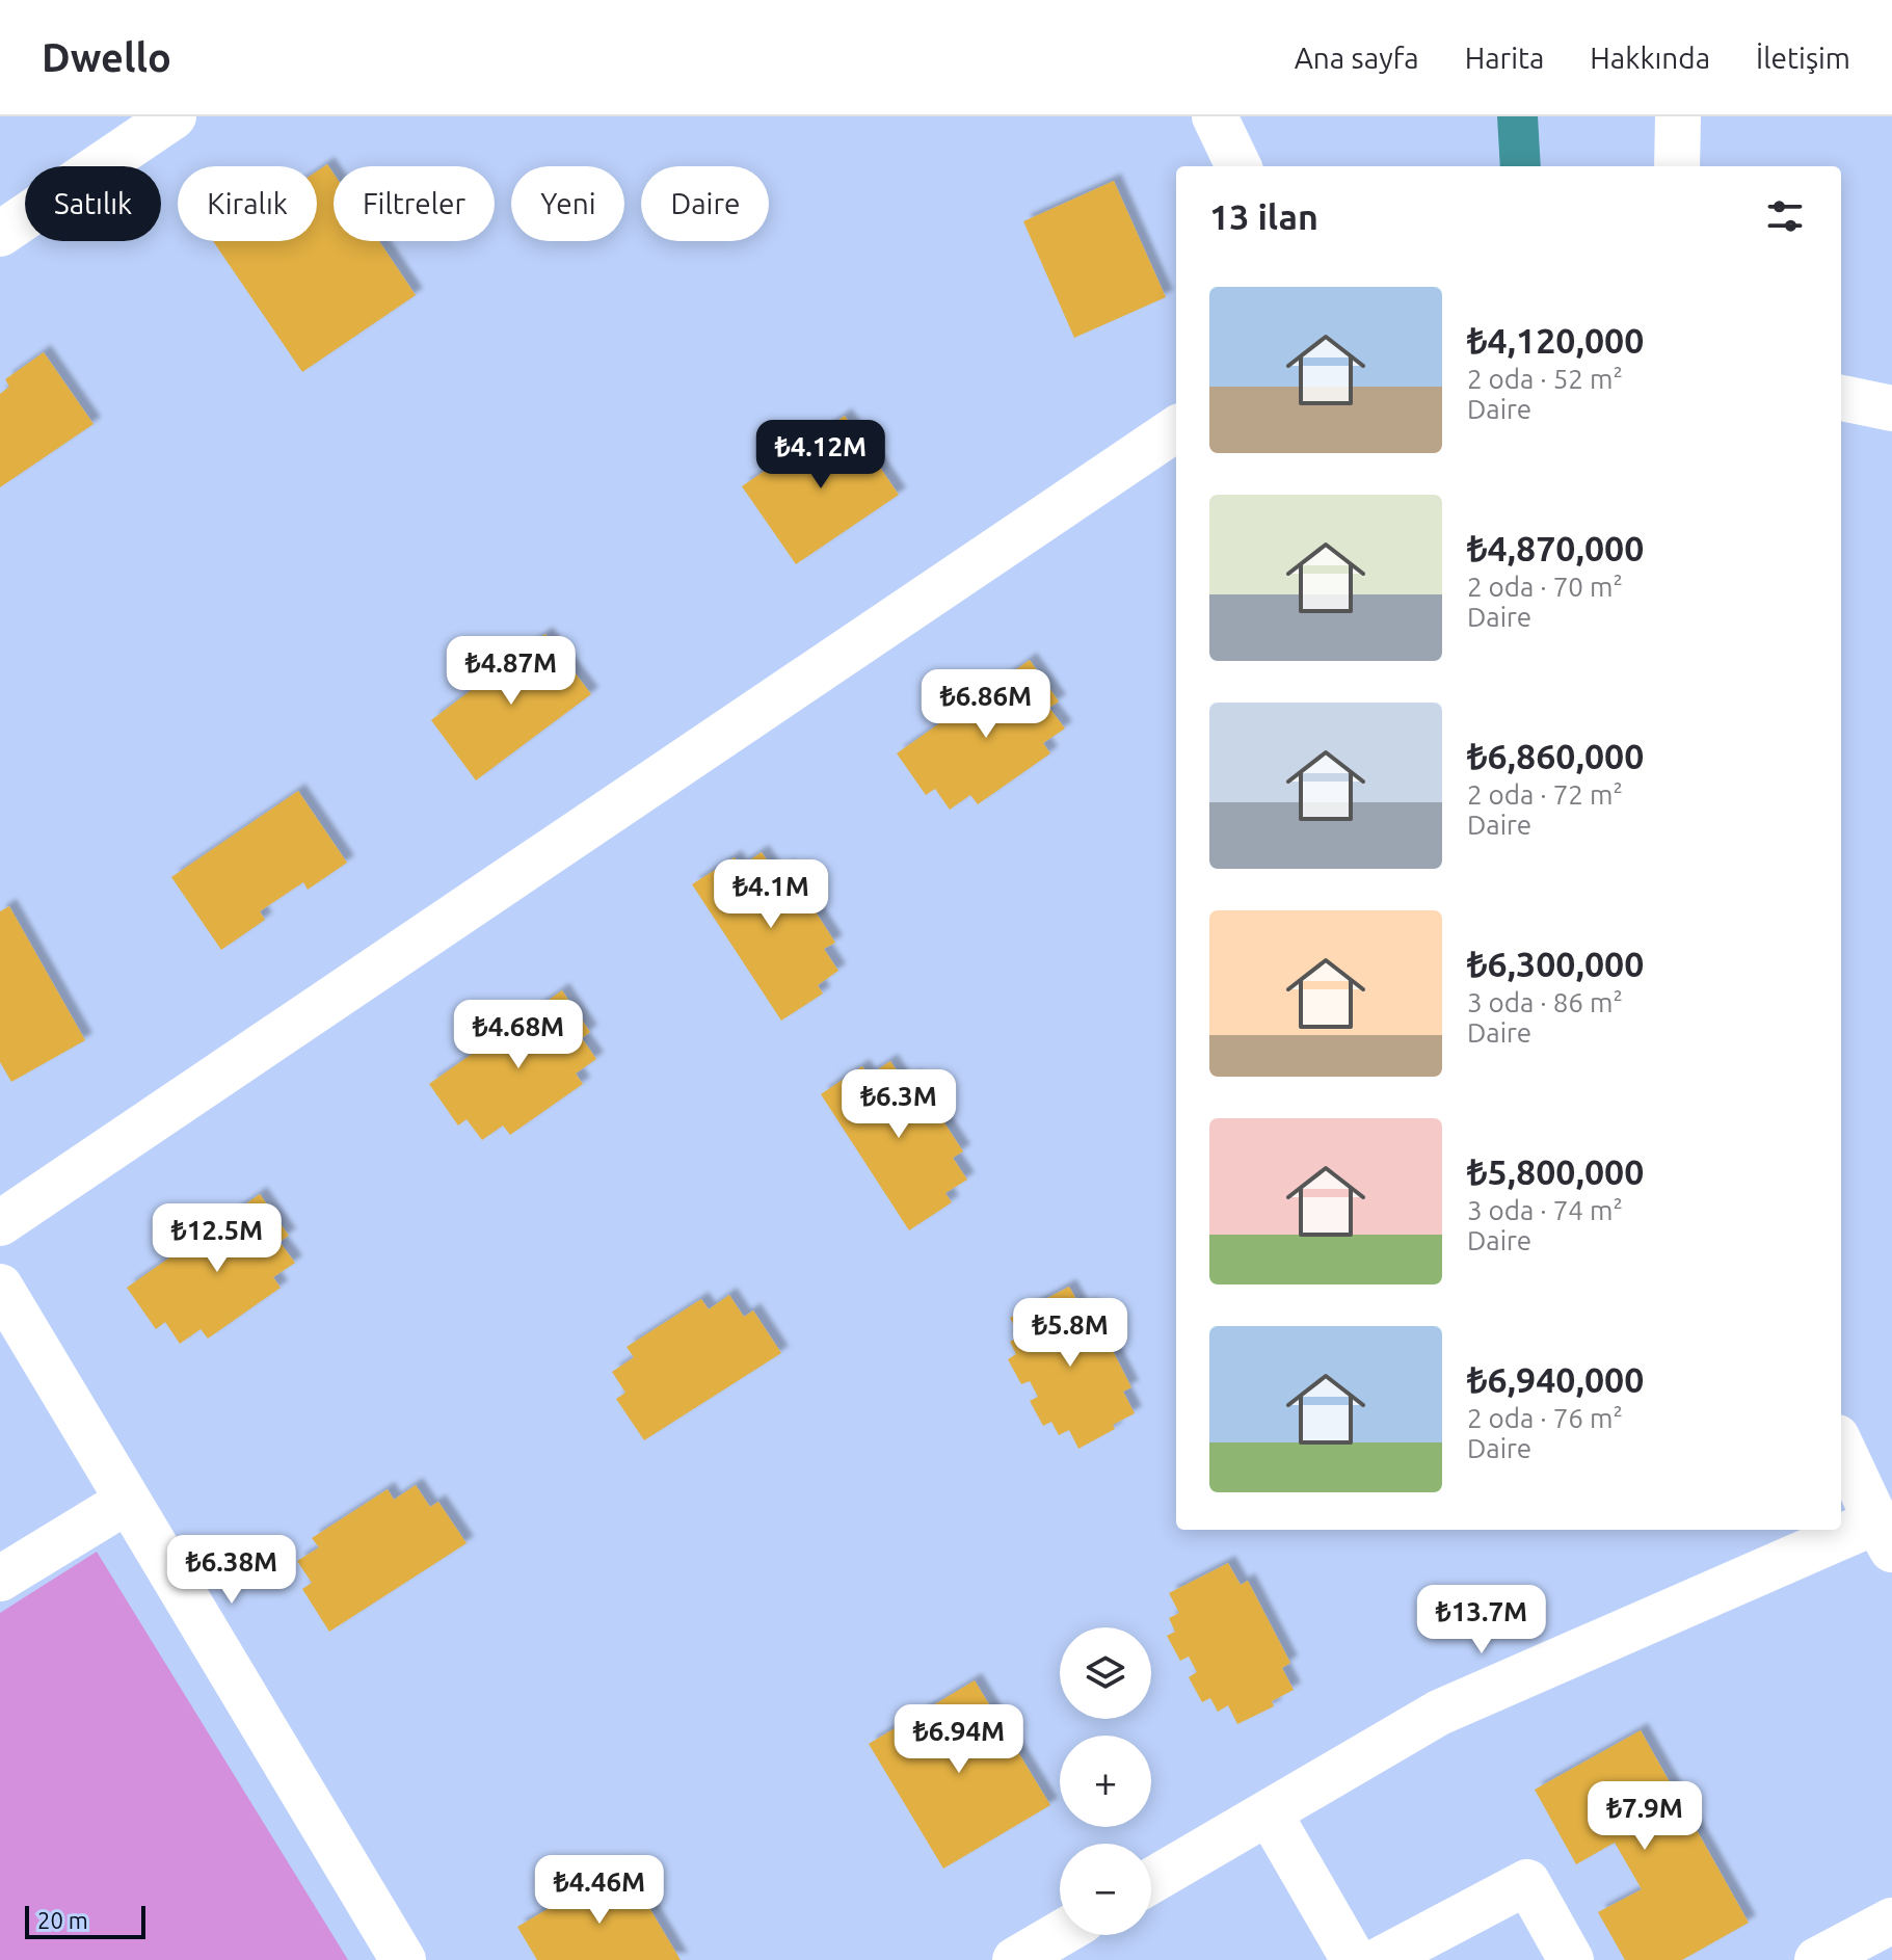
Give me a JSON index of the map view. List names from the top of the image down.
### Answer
{
  "scale_bar": "20 m",
  "page": {
    "header": "Dwello",
    "nav": [
      "Ana sayfa",
      "Harita",
      "Hakkında",
      "İletişim"
    ],
    "chip": [
      "Satılık",
      "Kiralık",
      "Filtreler",
      "Yeni",
      "Daire"
    ],
    "heading": "13 ilan",
    "list": [
      {
        "name": "₺4,120,000",
        "note": "2 oda · 52 m² · Daire"
      },
      {
        "name": "₺4,870,000",
        "note": "2 oda · 70 m² · Daire"
      },
      {
        "name": "₺6,860,000",
        "note": "2 oda · 72 m² · Daire"
      },
      {
        "name": "₺6,300,000",
        "note": "3 oda · 86 m² · Daire"
      },
      {
        "name": "₺5,800,000",
        "note": "3 oda · 74 m² · Daire"
      },
      {
        "name": "₺6,940,000",
        "note": "2 oda · 76 m² · Daire"
      }
    ],
    "price": [
      "₺4.12M",
      "₺4.87M",
      "₺6.86M",
      "₺4.1M",
      "₺4.68M",
      "₺6.3M",
      "₺12.5M",
      "₺5.8M",
      "₺6.38M",
      "₺13.7M",
      "₺6.94M",
      "₺7.9M",
      "₺4.46M"
    ],
    "map_buttons": ["+", "−"],
    "scale": "20 m"
  }
}
